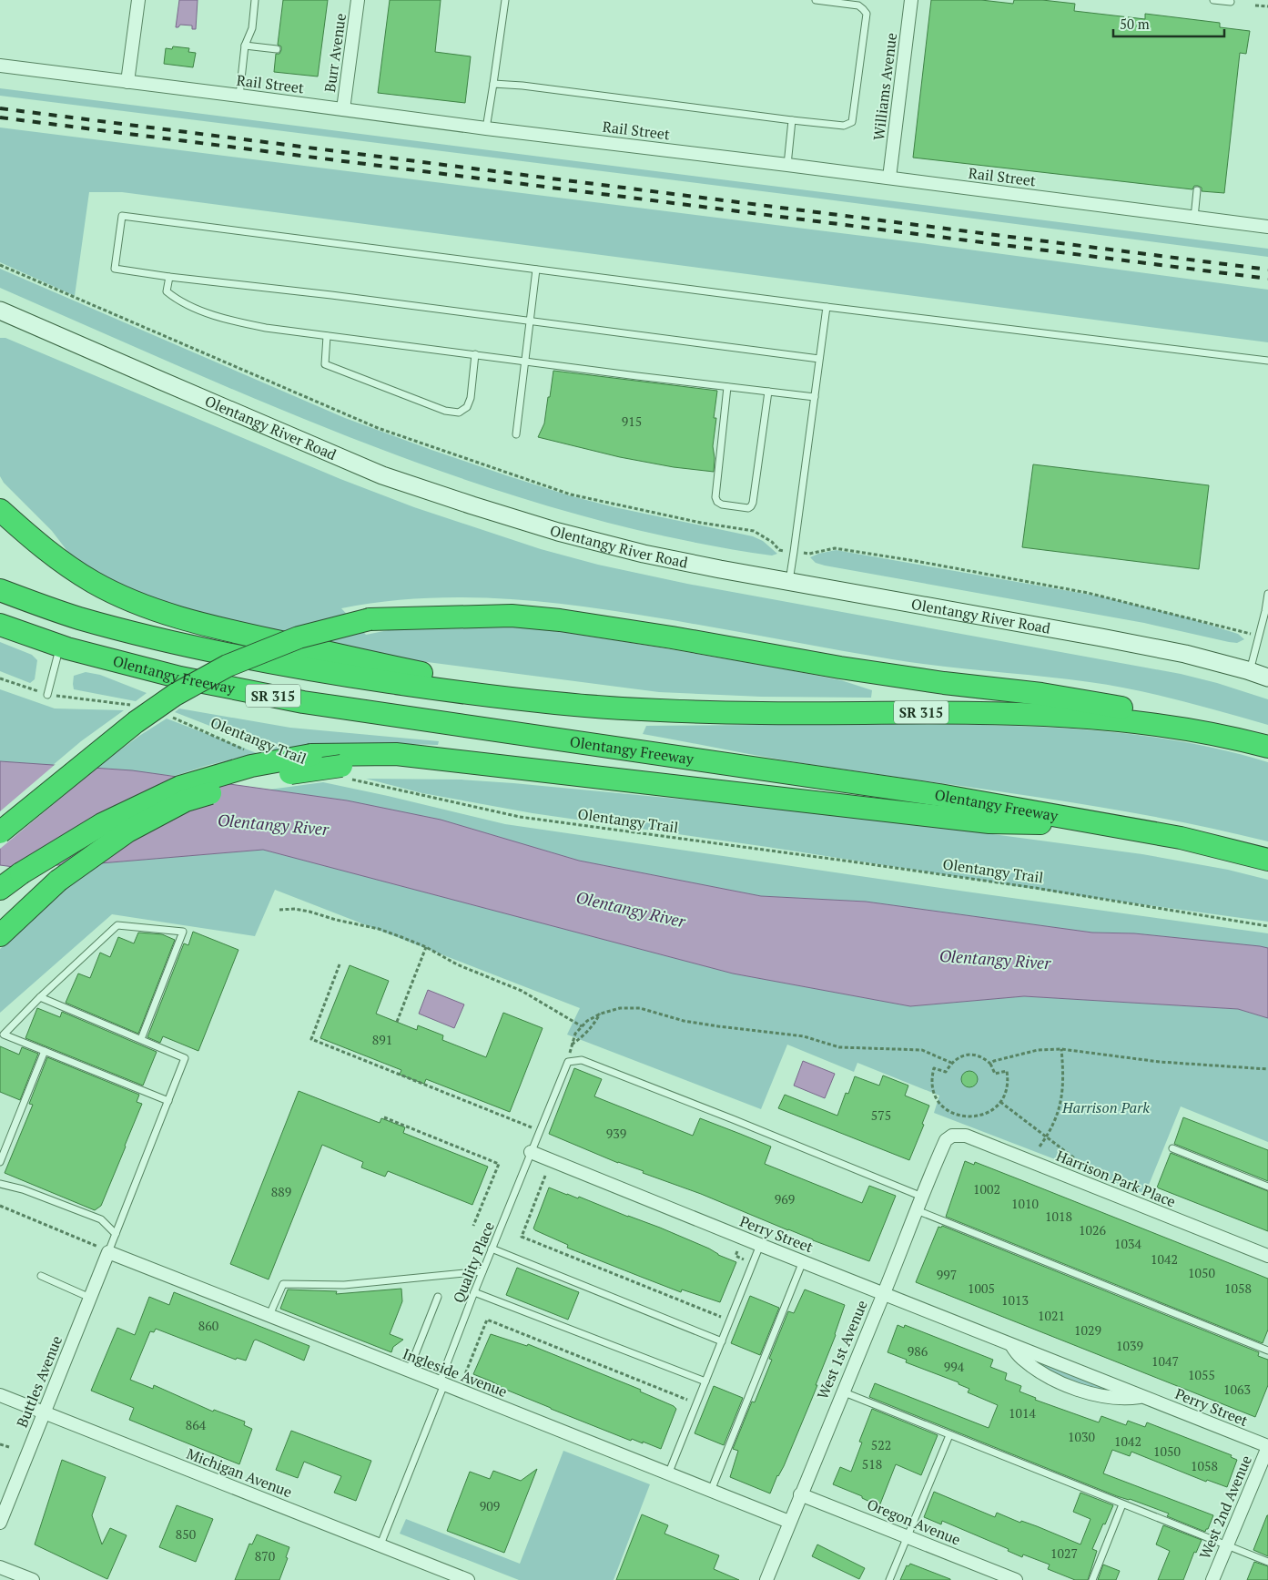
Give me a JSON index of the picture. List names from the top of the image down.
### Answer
{
  "streets": {
    "highway": ["Olentangy Freeway", "SR 315"],
    "main road": ["Olentangy River Road"],
    "street": [
      "Burr Avenue",
      "Rail Street",
      "Williams Avenue",
      "Harrison Park Place",
      "Perry Street",
      "West 1st Avenue",
      "Ingleside Avenue",
      "Buttles Avenue",
      "Michigan Avenue",
      "West 2nd Avenue",
      "Oregon Avenue"
    ],
    "lane": ["Quality Place"],
    "path": ["Olentangy Trail"]
  },
  "crossings": [
    ["Burr Avenue", "Rail Street"],
    ["Rail Street", "Williams Avenue"],
    ["Harrison Park Place", "West 1st Avenue"],
    ["Perry Street", "Quality Place"],
    ["Perry Street", "West 1st Avenue"],
    ["Perry Street", "West 2nd Avenue"],
    ["Quality Place", "Ingleside Avenue"],
    ["Quality Place", "Michigan Avenue"],
    ["West 1st Avenue", "Ingleside Avenue"],
    ["West 1st Avenue", "Oregon Avenue"],
    ["Ingleside Avenue", "Buttles Avenue"],
    ["Buttles Avenue", "Michigan Avenue"]
  ],
  "water": ["Olentangy River"],
  "parks": ["Harrison Park"],
  "house_numbers": [
    "915",
    "891",
    "575",
    "939",
    "1002",
    "889",
    "969",
    "1010",
    "1018",
    "1026",
    "1034",
    "1042",
    "1050",
    "997",
    "1005",
    "1058",
    "1013",
    "1021",
    "860",
    "1029",
    "1039",
    "986",
    "1047",
    "994",
    "1055",
    "1063",
    "1014",
    "864",
    "1030",
    "1042",
    "522",
    "1050",
    "518",
    "1058",
    "909",
    "850",
    "1027",
    "870"
  ],
  "scale_bar": "50 m"
}
